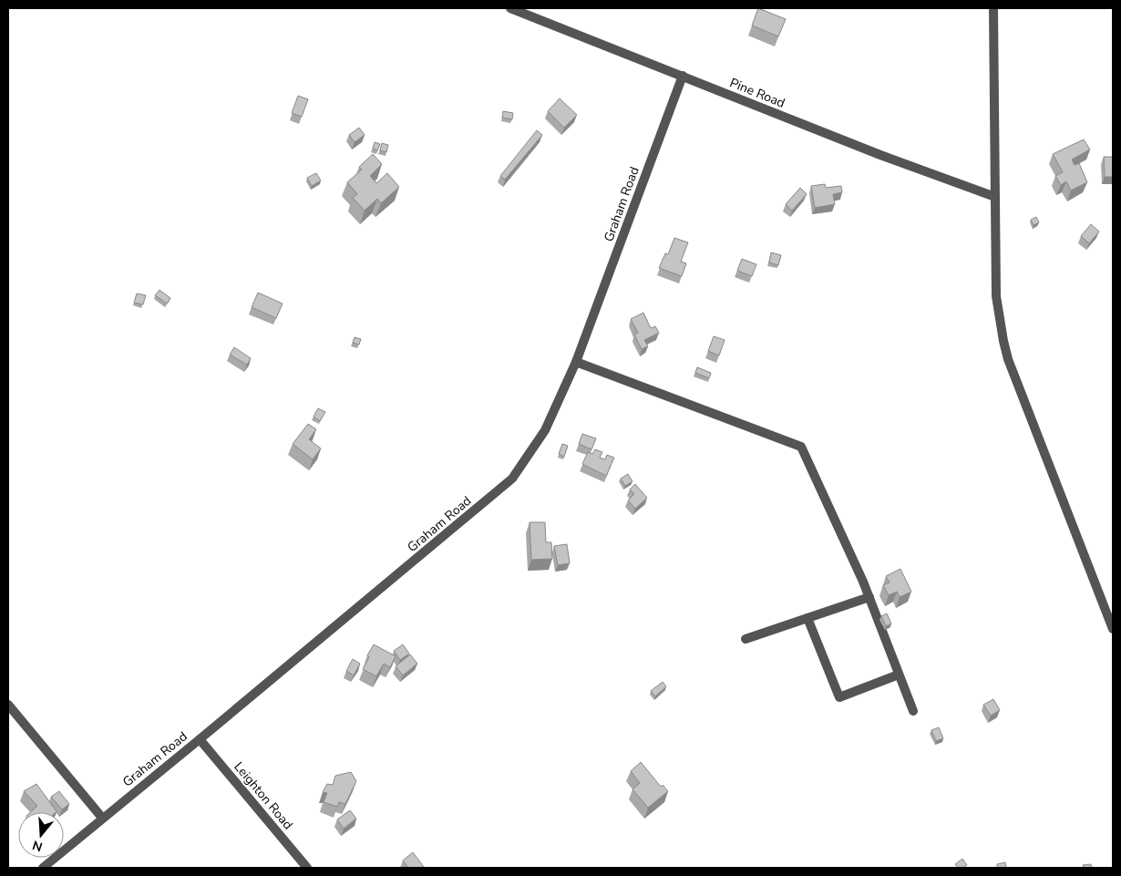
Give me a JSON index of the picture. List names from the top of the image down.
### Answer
{
  "streets": {
    "street": ["Pine Road", "Graham Road", "Leighton Road"]
  },
  "crossings": [
    ["Pine Road", "Graham Road"],
    ["Graham Road", "Leighton Road"]
  ],
  "north": "bottom"
}
